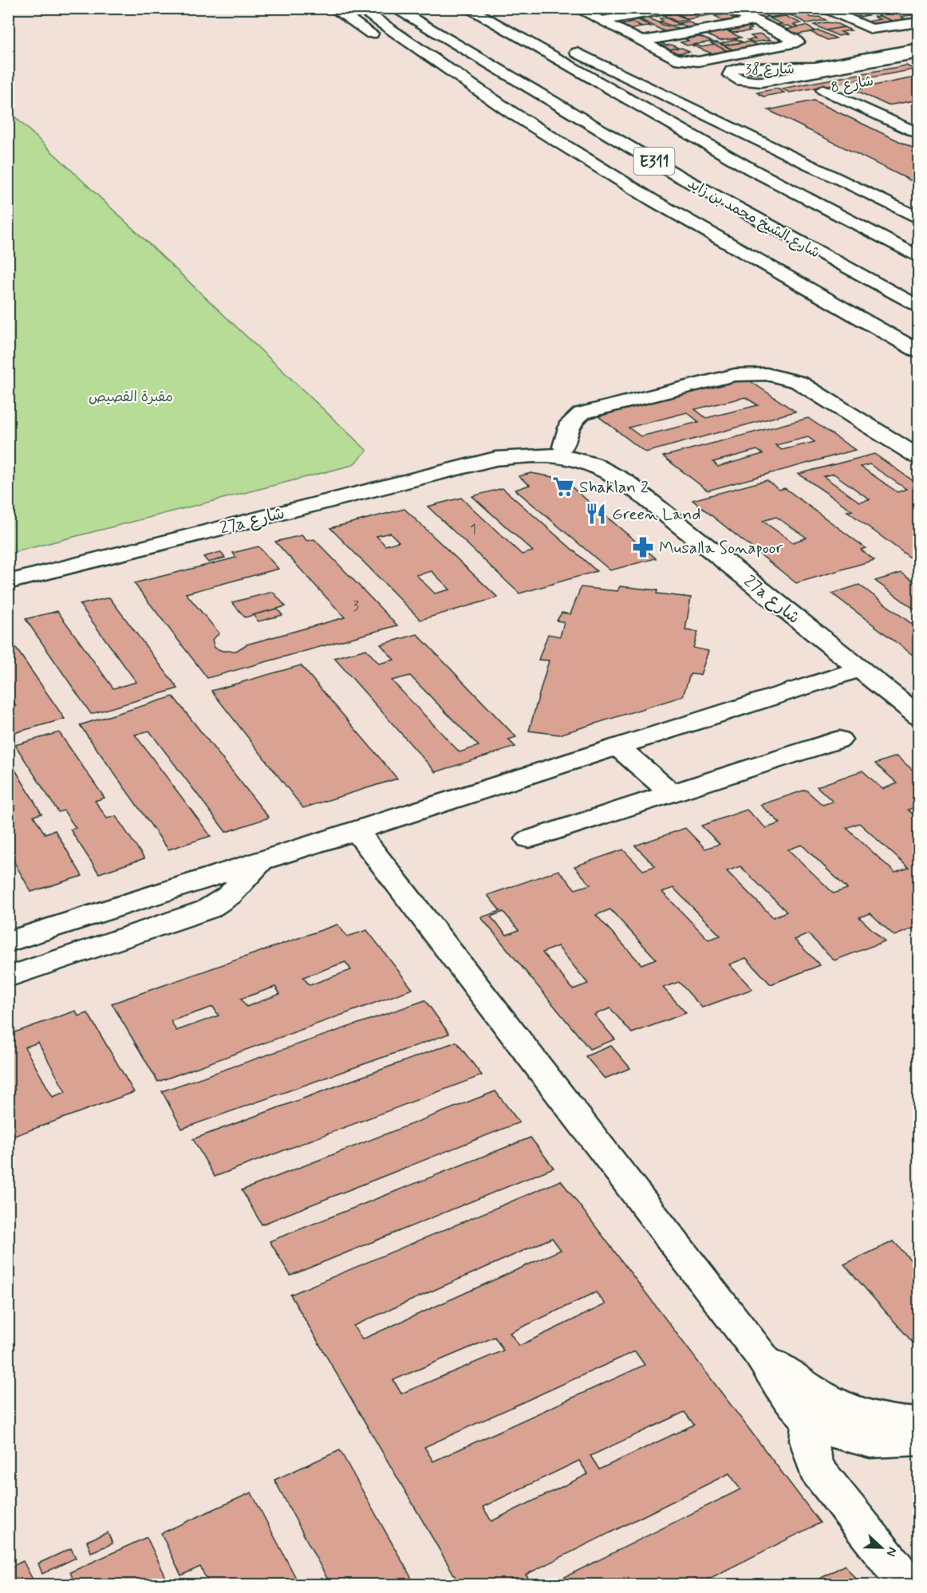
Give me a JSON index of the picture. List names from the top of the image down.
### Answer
{
  "streets": {
    "main road": [
      "شارع 38",
      "شارع 8",
      "E311",
      "شارع الشيخ محمد بن زايد",
      "27a شارع"
    ]
  },
  "parks": ["مقبرة القصيص"],
  "places": {
    "supermarket": ["Shaklan 2"],
    "restaurant": ["Green Land"],
    "pharmacy": ["Musalla Sonapoor"]
  },
  "house_numbers": ["1", "3"],
  "north": "right"
}
